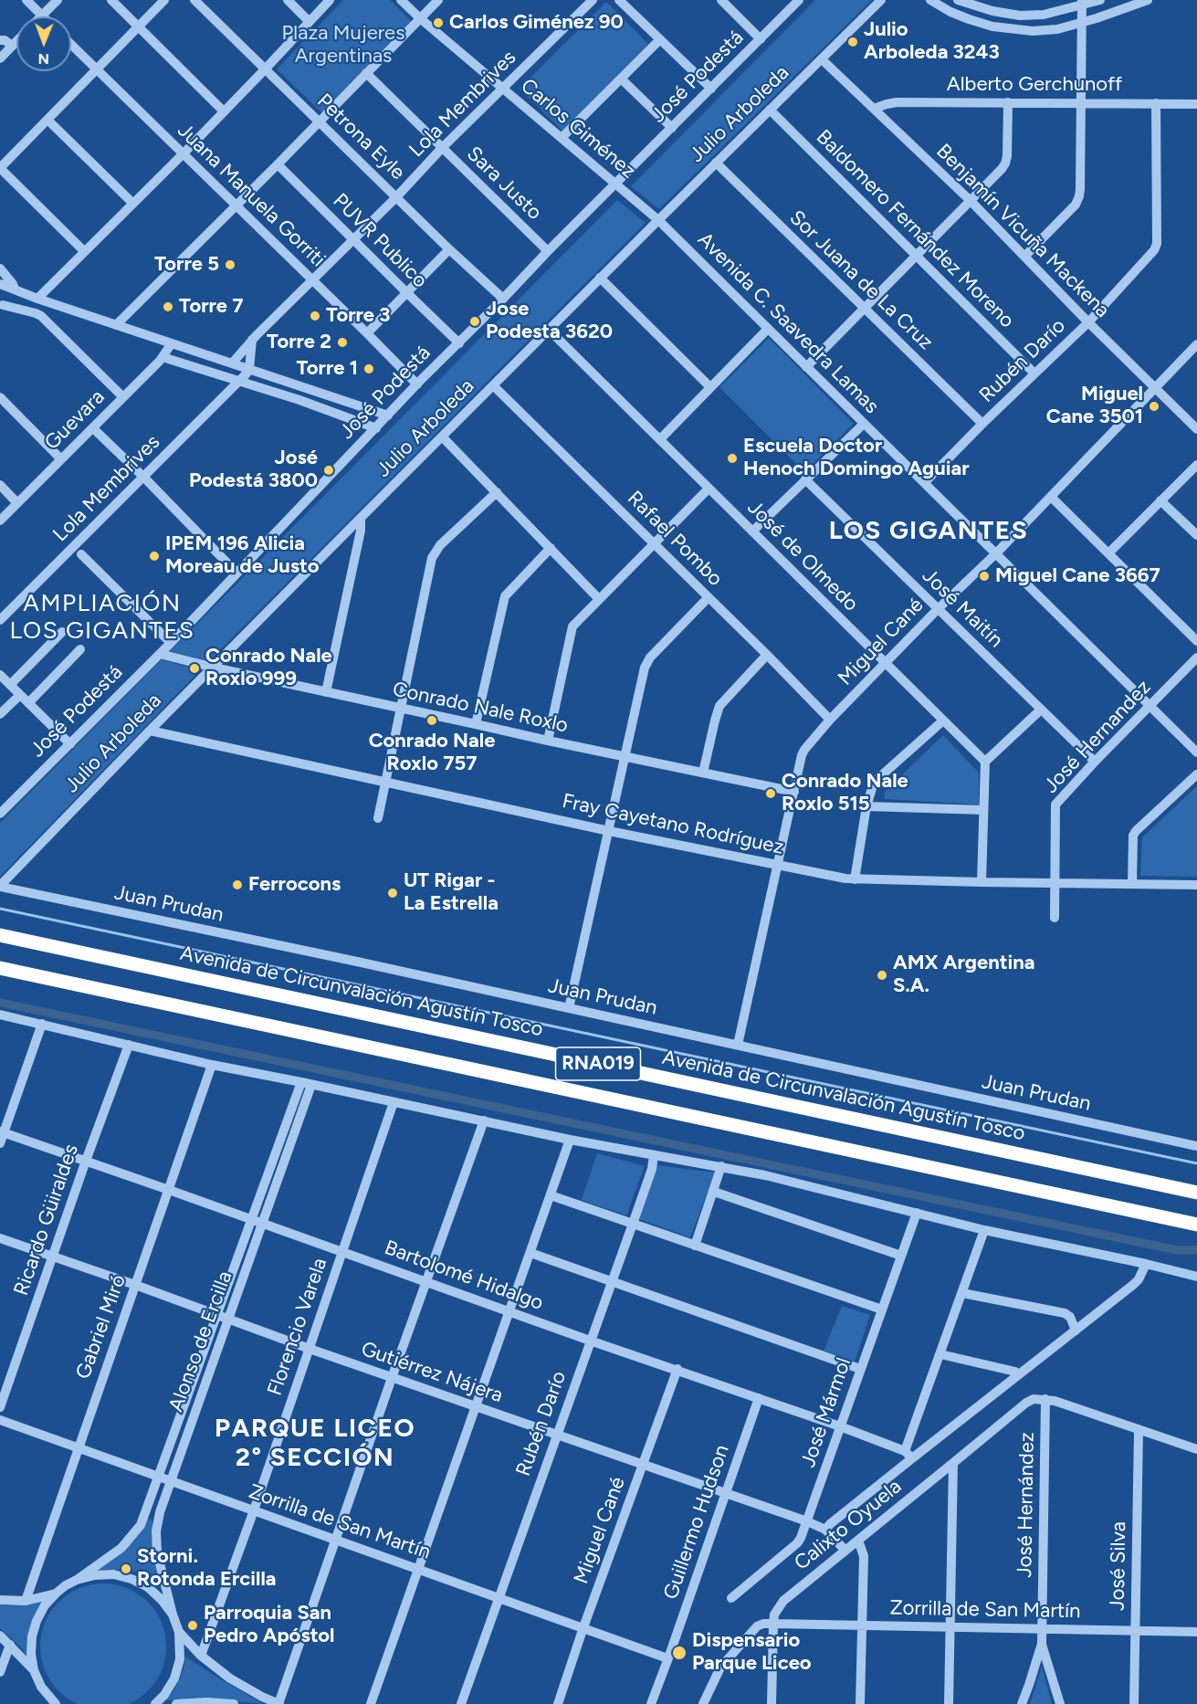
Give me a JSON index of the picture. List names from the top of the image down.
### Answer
{
  "streets": {
    "highway": ["Avenida de Circunvalación Agustín Tosco", "RNA019"],
    "street": [
      "José Podestá",
      "Alberto Gerchunoff",
      "Lola Membrives",
      "Julio Arboleda",
      "Carlos Giménez",
      "Petrona Eyle",
      "Sara Justo",
      "Juana Manuela Gorriti",
      "Baldomero Fernández Moreno",
      "Benjamín Vicuña Mackena",
      "PUVR Publico",
      "Sor Juana de La Cruz",
      "Avenida C. Saavedra Lamas",
      "Rubén Darío",
      "Guevara",
      "Rafael Pombo",
      "José de Olmedo",
      "José Maitín",
      "Miguel Cané",
      "Conrado Nale Roxlo",
      "José Hernandez",
      "Fray Cayetano Rodríguez",
      "Juan Prudan",
      "Ricardo Güiraldes",
      "Bartolomé Hidalgo",
      "Gabriel Miró",
      "Florencio Varela",
      "Alonso de Ercilla",
      "Gutiérrez Nájera",
      "José Mármol",
      "José Hernández",
      "Zorrilla de San Martín",
      "Guillermo Hudson",
      "Calixto Oyuela",
      "José Silva"
    ]
  },
  "crossings": [
    ["José Podestá", "Carlos Giménez"],
    ["José Podestá", "Petrona Eyle"],
    ["José Podestá", "Sara Justo"],
    ["José Podestá", "Juana Manuela Gorriti"],
    ["José Podestá", "PUVR Publico"],
    ["José Podestá", "Conrado Nale Roxlo"],
    ["Alberto Gerchunoff", "Benjamín Vicuña Mackena"],
    ["Alberto Gerchunoff", "Rubén Darío"],
    ["Lola Membrives", "Carlos Giménez"],
    ["Lola Membrives", "Petrona Eyle"],
    ["Lola Membrives", "Sara Justo"],
    ["Lola Membrives", "Juana Manuela Gorriti"],
    ["Lola Membrives", "PUVR Publico"],
    ["Julio Arboleda", "Carlos Giménez"],
    ["Julio Arboleda", "Baldomero Fernández Moreno"],
    ["Julio Arboleda", "Benjamín Vicuña Mackena"],
    ["Julio Arboleda", "Sor Juana de La Cruz"],
    ["Julio Arboleda", "Avenida C. Saavedra Lamas"],
    ["Julio Arboleda", "Rafael Pombo"],
    ["Julio Arboleda", "José de Olmedo"],
    ["Julio Arboleda", "Conrado Nale Roxlo"],
    ["Julio Arboleda", "Fray Cayetano Rodríguez"],
    ["Julio Arboleda", "Juan Prudan"],
    ["Carlos Giménez", "Avenida C. Saavedra Lamas"],
    ["Baldomero Fernández Moreno", "Rubén Darío"],
    ["Benjamín Vicuña Mackena", "Rubén Darío"],
    ["Benjamín Vicuña Mackena", "Miguel Cané"],
    ["Sor Juana de La Cruz", "Rubén Darío"],
    ["Avenida C. Saavedra Lamas", "Rubén Darío"],
    ["Avenida C. Saavedra Lamas", "Miguel Cané"],
    ["Avenida C. Saavedra Lamas", "José Hernandez"],
    ["Rubén Darío", "Bartolomé Hidalgo"],
    ["Rubén Darío", "Gutiérrez Nájera"],
    ["Rubén Darío", "Zorrilla de San Martín"],
    ["Rafael Pombo", "Miguel Cané"],
    ["José de Olmedo", "Miguel Cané"],
    ["José Maitín", "Miguel Cané"],
    ["José Maitín", "José Hernandez"],
    ["Miguel Cané", "Conrado Nale Roxlo"],
    ["Miguel Cané", "Fray Cayetano Rodríguez"],
    ["Miguel Cané", "Juan Prudan"],
    ["Miguel Cané", "Bartolomé Hidalgo"],
    ["Miguel Cané", "Gutiérrez Nájera"],
    ["Miguel Cané", "Zorrilla de San Martín"],
    ["José Hernandez", "Fray Cayetano Rodríguez"],
    ["Ricardo Güiraldes", "Bartolomé Hidalgo"],
    ["Ricardo Güiraldes", "Gutiérrez Nájera"],
    ["Bartolomé Hidalgo", "Gabriel Miró"],
    ["Bartolomé Hidalgo", "Florencio Varela"],
    ["Bartolomé Hidalgo", "Alonso de Ercilla"],
    ["Bartolomé Hidalgo", "José Mármol"],
    ["Bartolomé Hidalgo", "Guillermo Hudson"],
    ["Bartolomé Hidalgo", "Calixto Oyuela"],
    ["Gabriel Miró", "Gutiérrez Nájera"],
    ["Gabriel Miró", "Zorrilla de San Martín"],
    ["Florencio Varela", "Gutiérrez Nájera"],
    ["Florencio Varela", "Zorrilla de San Martín"],
    ["Alonso de Ercilla", "Gutiérrez Nájera"],
    ["Alonso de Ercilla", "Zorrilla de San Martín"],
    ["Gutiérrez Nájera", "José Mármol"],
    ["Gutiérrez Nájera", "Guillermo Hudson"],
    ["Gutiérrez Nájera", "Calixto Oyuela"],
    ["José Hernández", "Zorrilla de San Martín"],
    ["José Hernández", "Calixto Oyuela"],
    ["Zorrilla de San Martín", "Guillermo Hudson"],
    ["Zorrilla de San Martín", "Calixto Oyuela"],
    ["Zorrilla de San Martín", "José Silva"]
  ],
  "districts": ["LOS GIGANTES", "AMPLIACIÓN LOS GIGANTES", "PARQUE LICEO 2° SECCIÓN"],
  "parks": ["Plaza Mujeres Argentinas"],
  "places": [
    "Carlos Giménez 90",
    "Julio Arboleda 3243",
    "Torre 5",
    "Torre 7",
    "Torre 3",
    "Jose Podesta 3620",
    "Torre 2",
    "Torre 1",
    "Miguel Cane 3501",
    "Escuela Doctor Henoch Domingo Aguiar",
    "José Podestá 3800",
    "IPEM 196 Alicia Moreau de Justo",
    "Miguel Cane 3667",
    "Conrado Nale Roxlo 999",
    "Conrado Nale Roxlo 757",
    "Conrado Nale Roxlo 515",
    "Ferrocons",
    "UT Rigar - La Estrella",
    "AMX Argentina S.A.",
    "Storni. Rotonda Ercilla",
    "Parroquia San Pedro Apóstol",
    "Dispensario Parque Liceo"
  ],
  "north": "bottom"
}
